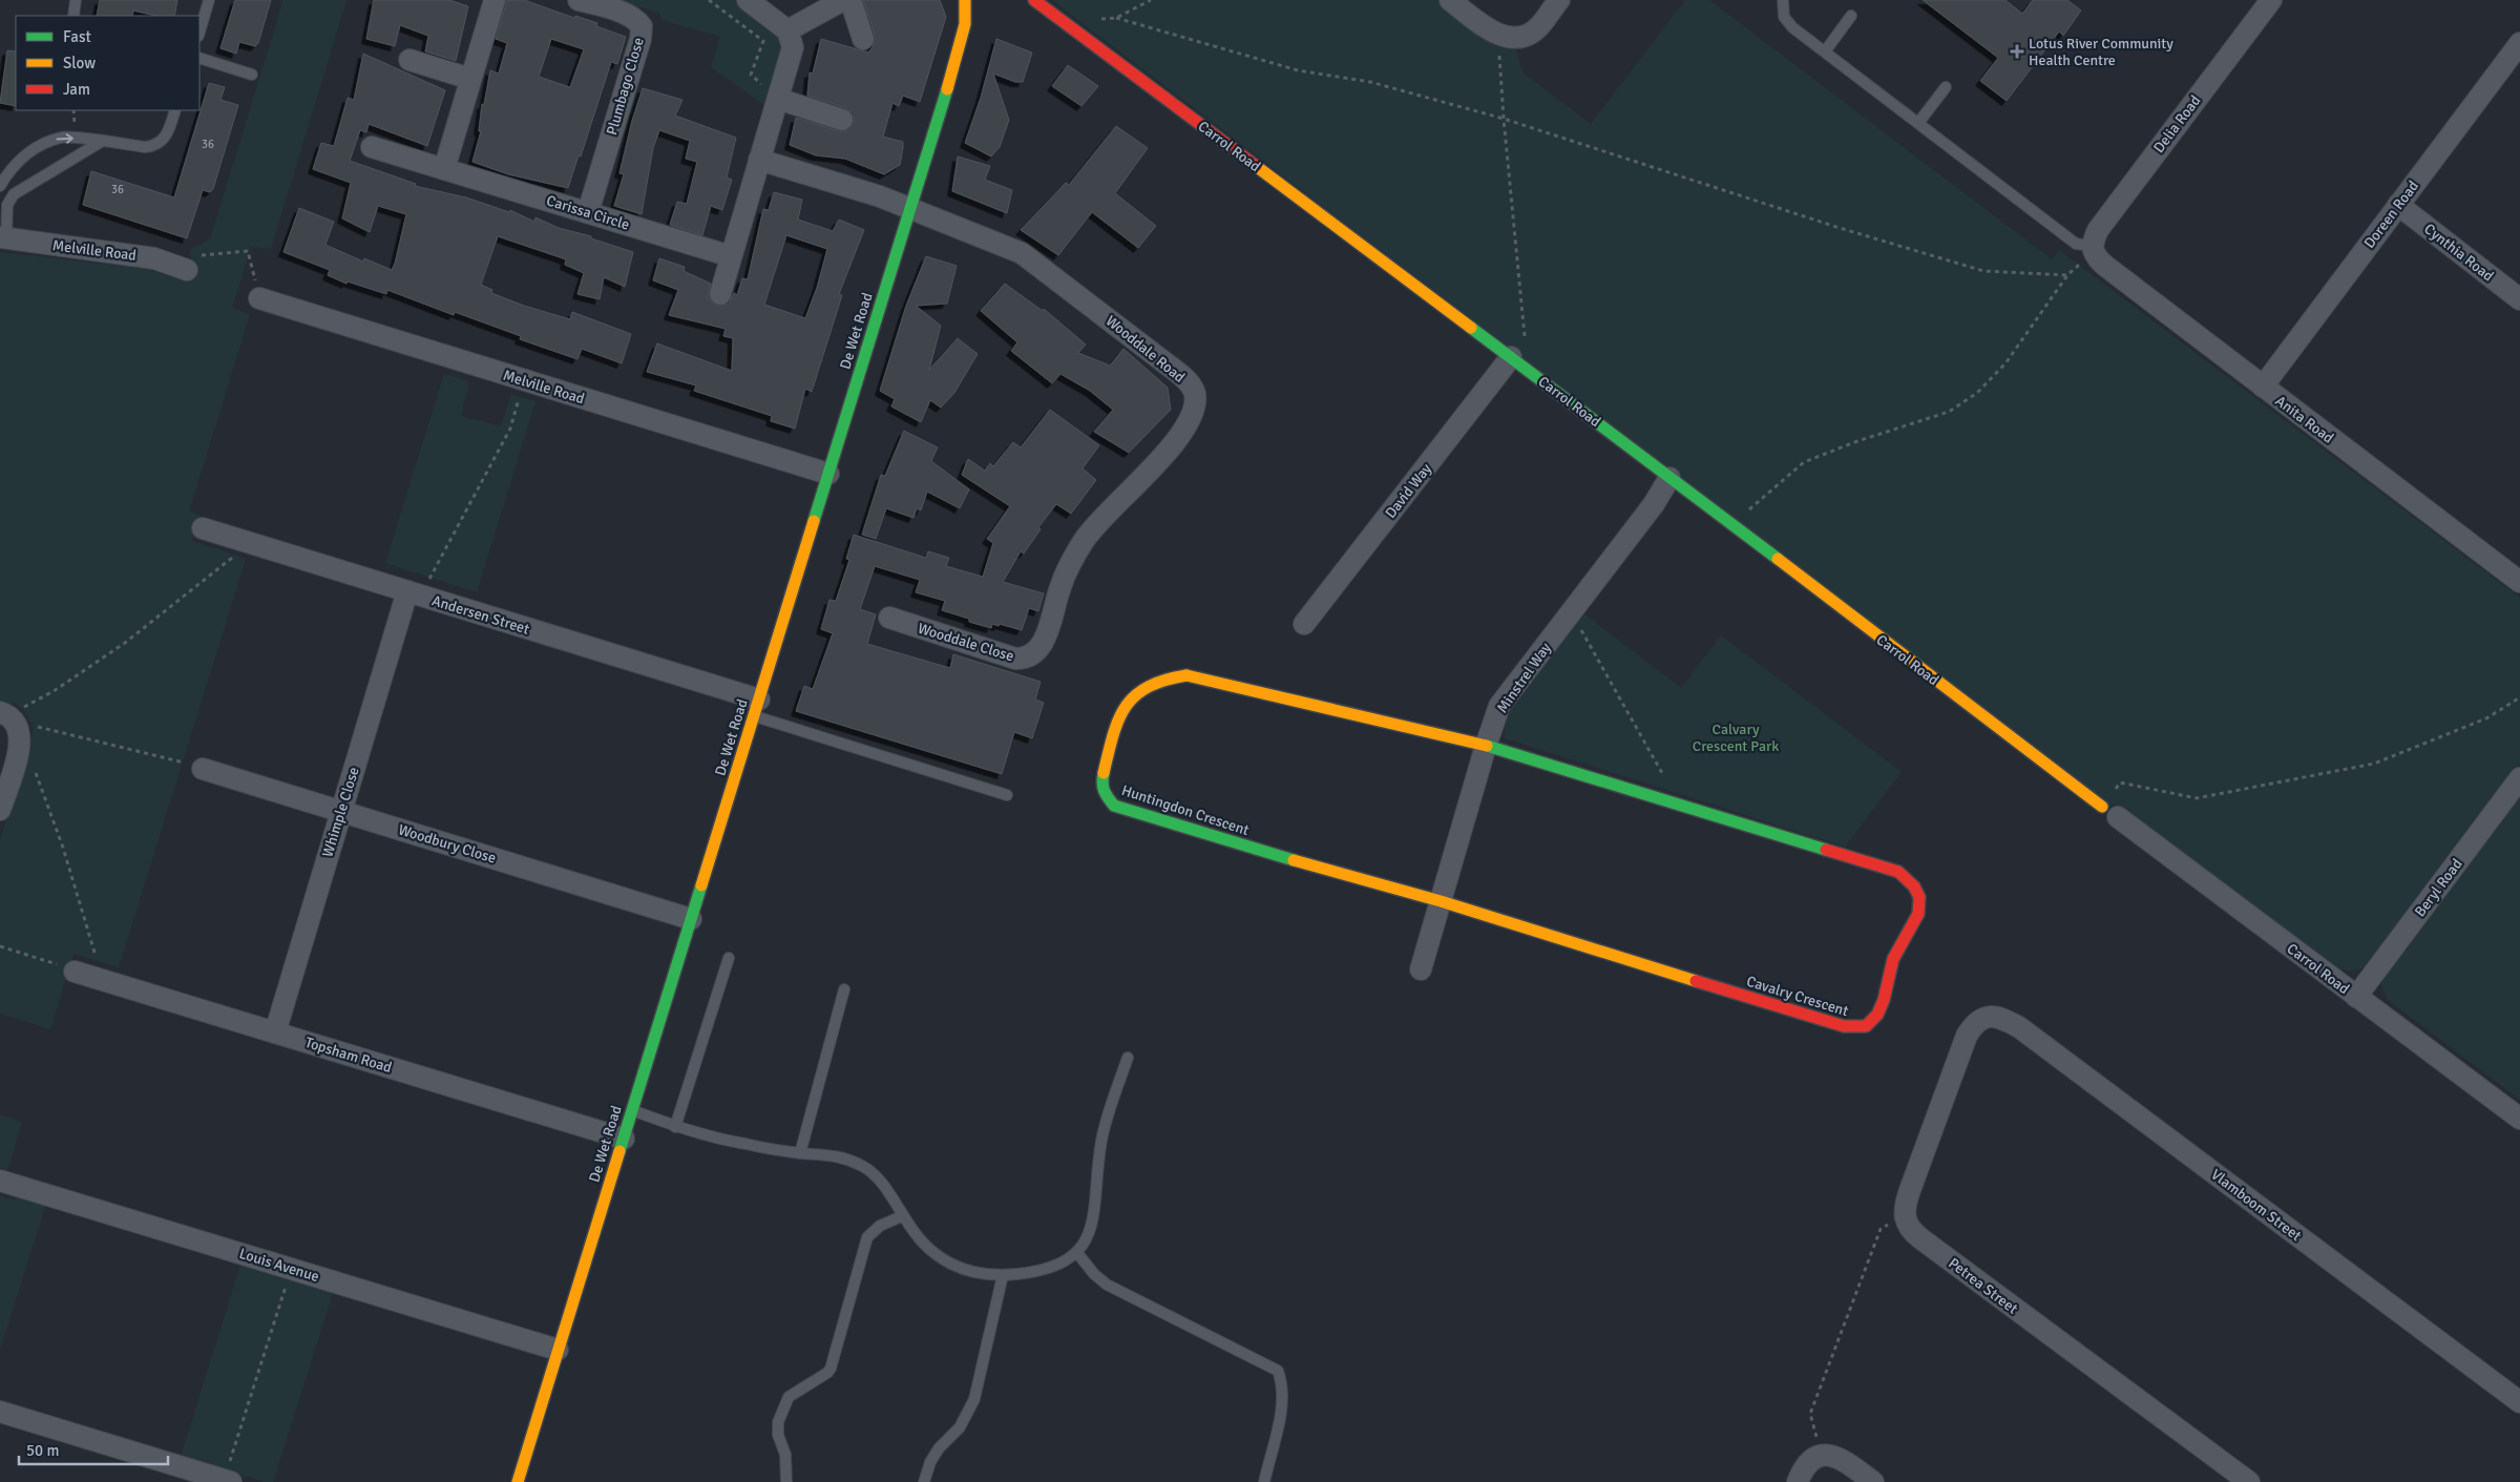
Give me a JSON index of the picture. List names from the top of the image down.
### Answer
{
  "streets": {
    "street": [
      "Plumbago Close",
      "Delia Road",
      "Carrol Road",
      "Carissa Circle",
      "Doreen Road",
      "Melville Road",
      "Cynthia Road",
      "De Wet Road",
      "Wooddale Road",
      "Anita Road",
      "David Way",
      "Andersen Street",
      "Wooddale Close",
      "Minstrel Way",
      "Huntingdon Crescent",
      "Whimple Close",
      "Woodbury Close",
      "Beryl Road",
      "Cavalry Crescent",
      "Topsham Road",
      "Vlamboom Street",
      "Louis Avenue",
      "Petrea Street"
    ]
  },
  "crossings": [
    ["Plumbago Close", "Carissa Circle"],
    ["Delia Road", "Anita Road"],
    ["Carrol Road", "David Way"],
    ["Carrol Road", "Minstrel Way"],
    ["Carrol Road", "Beryl Road"],
    ["Doreen Road", "Cynthia Road"],
    ["Doreen Road", "Anita Road"],
    ["Melville Road", "De Wet Road"],
    ["De Wet Road", "Wooddale Road"],
    ["De Wet Road", "Andersen Street"],
    ["De Wet Road", "Woodbury Close"],
    ["De Wet Road", "Topsham Road"],
    ["De Wet Road", "Louis Avenue"],
    ["Wooddale Road", "Wooddale Close"],
    ["Andersen Street", "Whimple Close"],
    ["Minstrel Way", "Huntingdon Crescent"],
    ["Minstrel Way", "Cavalry Crescent"],
    ["Huntingdon Crescent", "Cavalry Crescent"],
    ["Whimple Close", "Woodbury Close"],
    ["Whimple Close", "Topsham Road"],
    ["Vlamboom Street", "Petrea Street"]
  ],
  "parks": ["Calvary Crescent Park"],
  "places": {
    "health": ["Lotus River Community Health Centre"]
  },
  "house_numbers": ["36", "36"],
  "legend": ["Fast", "Slow", "Jam"],
  "scale_bar": "50 m"
}
